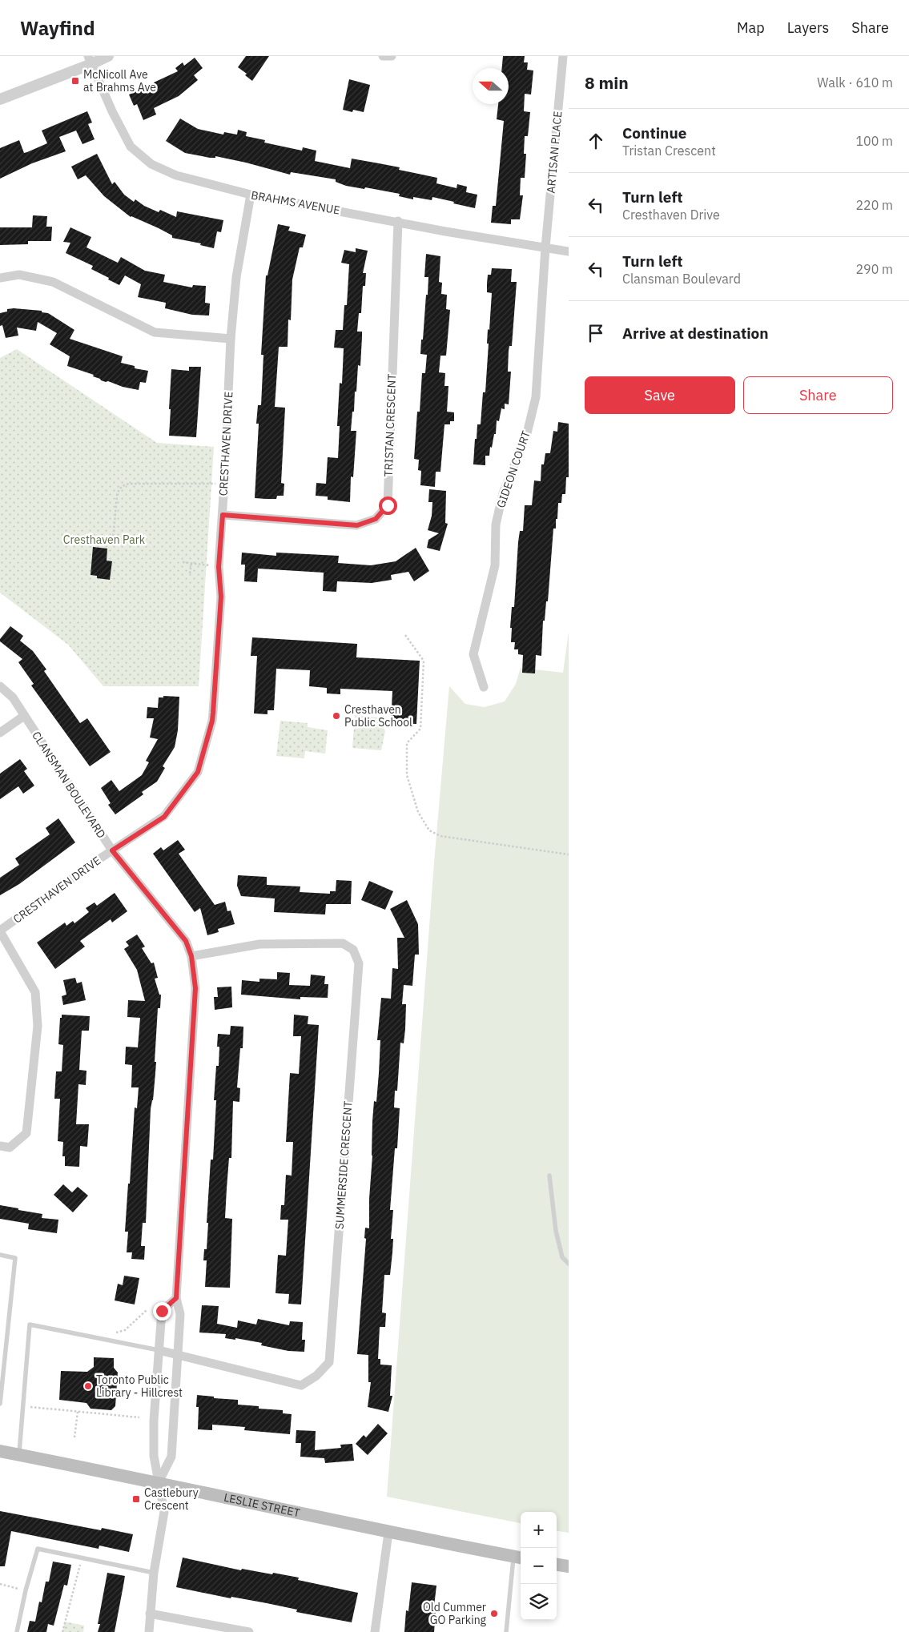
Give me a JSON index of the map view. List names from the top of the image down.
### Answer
{
  "streets": {
    "main road": ["LESLIE STREET"],
    "street": [
      "ARTISAN PLACE",
      "BRAHMS AVENUE",
      "TRISTAN CRESCENT",
      "CRESTHAVEN DRIVE",
      "GIDEON COURT",
      "CLANSMAN BOULEVARD",
      "SUMMERSIDE CRESCENT"
    ]
  },
  "crossings": [
    ["ARTISAN PLACE", "BRAHMS AVENUE"],
    ["ARTISAN PLACE", "GIDEON COURT"],
    ["BRAHMS AVENUE", "TRISTAN CRESCENT"],
    ["BRAHMS AVENUE", "CRESTHAVEN DRIVE"],
    ["BRAHMS AVENUE", "GIDEON COURT"],
    ["TRISTAN CRESCENT", "CRESTHAVEN DRIVE"],
    ["CRESTHAVEN DRIVE", "CLANSMAN BOULEVARD"],
    ["CLANSMAN BOULEVARD", "SUMMERSIDE CRESCENT"],
    ["CLANSMAN BOULEVARD", "LESLIE STREET"]
  ],
  "parks": ["Cresthaven Park"],
  "places": {
    "transit": ["McNicoll Ave at Brahms Ave", "Castlebury Crescent"],
    "other": ["Cresthaven Public School", "Toronto Public Library - Hillcrest", "Old Cummer GO Parking"]
  },
  "north": "left",
  "page": {
    "header": "Wayfind",
    "nav": ["Map", "Layers", "Share"],
    "heading": ["8 min", "Walk · 610 m"],
    "list": [
      ["Continue", "Tristan Crescent", "100 m"],
      ["Turn left", "Cresthaven Drive", "220 m"],
      ["Turn left", "Clansman Boulevard", "290 m"],
      "Arrive at destination"
    ],
    "buttons": ["Save", "Share"],
    "map_buttons": ["+", "−"]
  }
}
